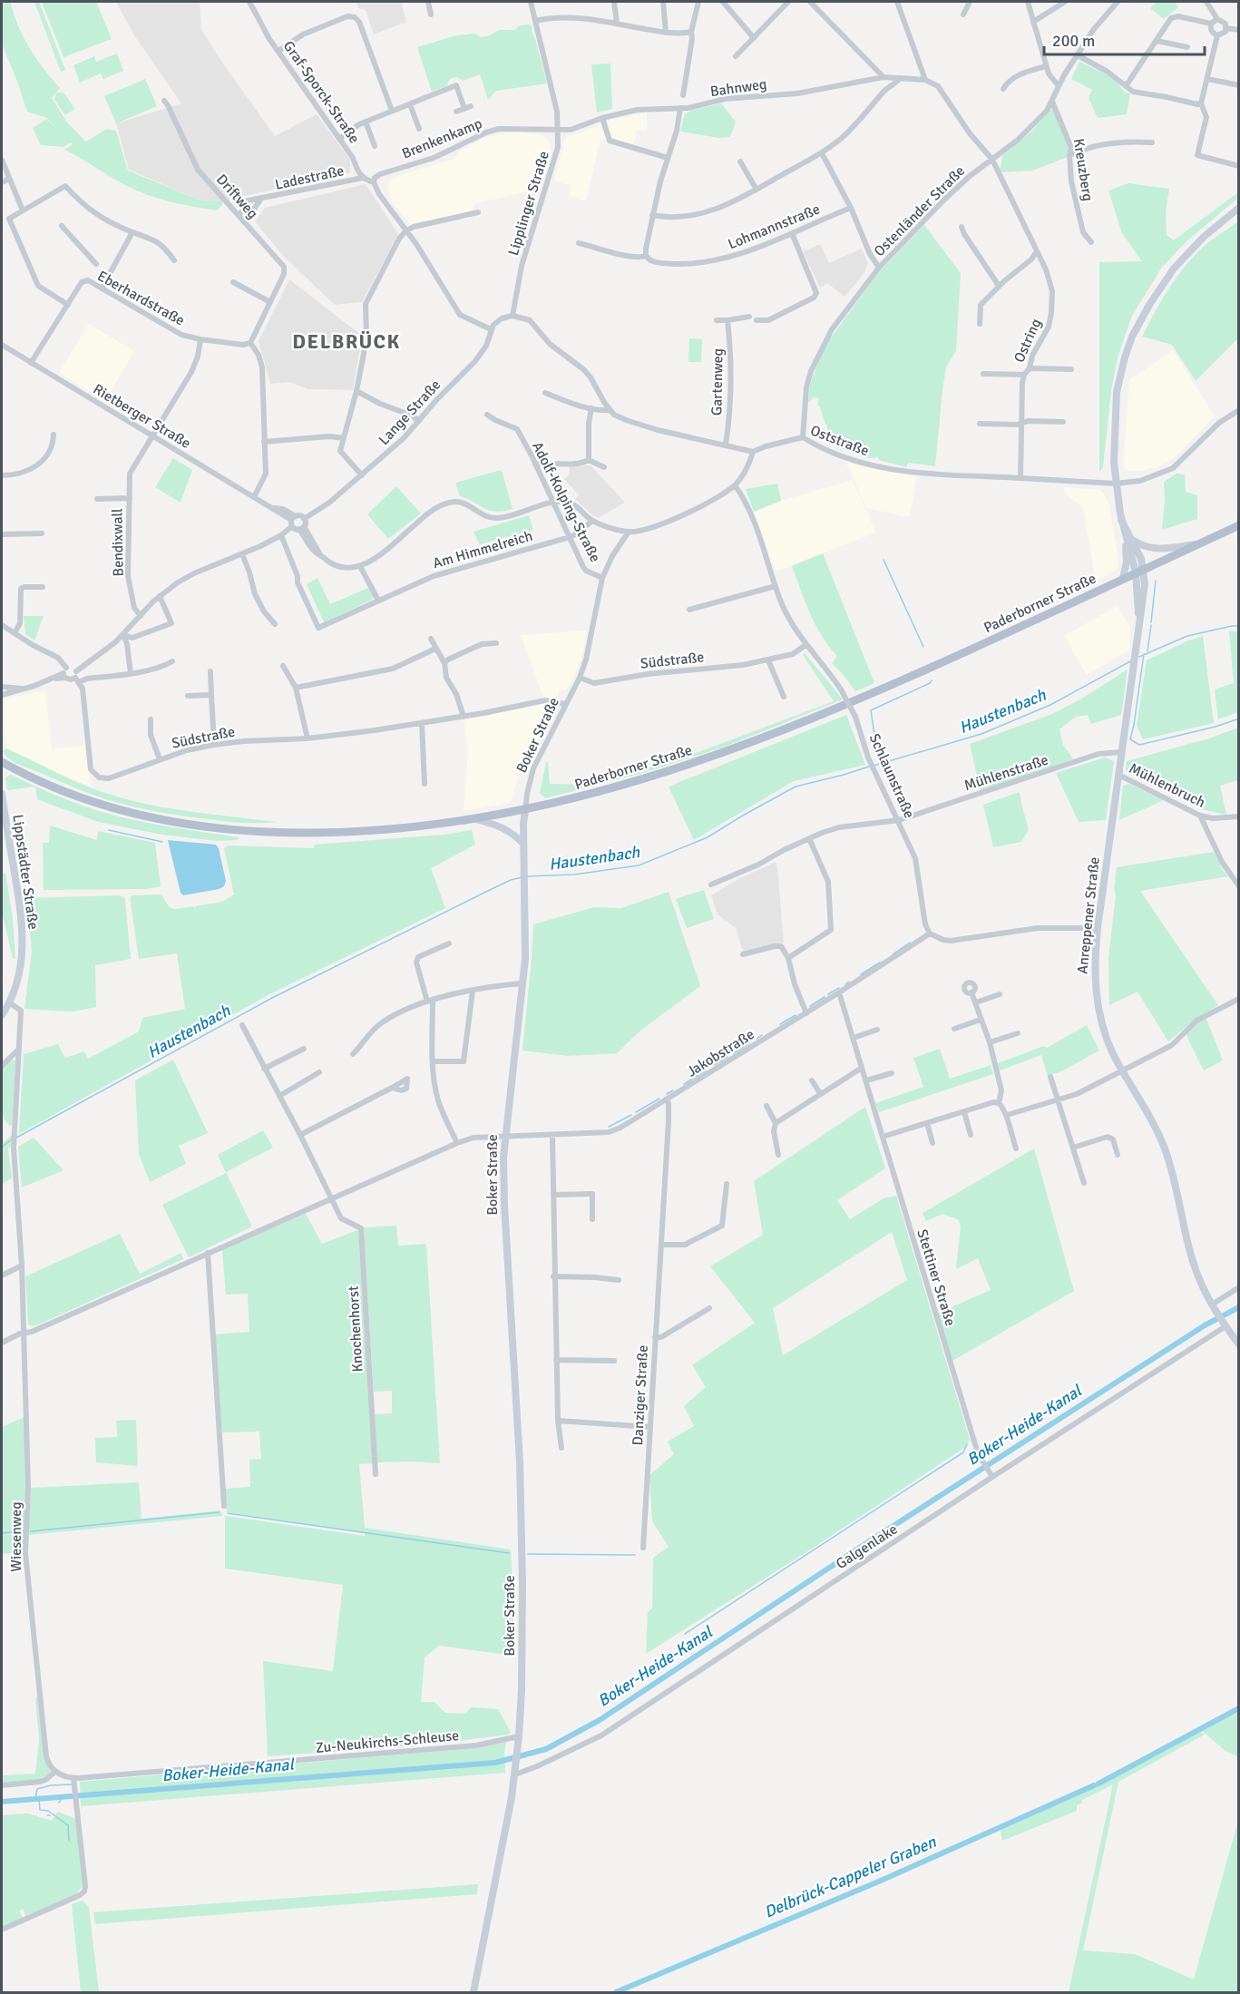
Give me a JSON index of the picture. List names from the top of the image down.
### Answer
{
  "streets": {
    "main road": [
      "Paderborner Straße",
      "Boker Straße",
      "Lippstädter Straße",
      "Anreppener Straße"
    ],
    "street": [
      "Bahnweg",
      "Graf-Sporck-Straße",
      "Brenkenkamp",
      "Kreuzberg",
      "Ladestraße",
      "Driftweg",
      "Lipplinger Straße",
      "Ostenländer Straße",
      "Lohmannstraße",
      "Eberhardstraße",
      "Ostring",
      "Gartenweg",
      "Lange Straße",
      "Rietberger Straße",
      "Oststraße",
      "Adolf-Kolping-Straße",
      "Bendixwall",
      "Am Himmelreich",
      "Südstraße",
      "Mühlenstraße",
      "Schlaunstraße",
      "Mühlenbruch",
      "Jakobstraße",
      "Stettiner Straße",
      "Knochenhorst",
      "Danziger Straße",
      "Wiesenweg",
      "Galgenlake",
      "Zu-Neukirchs-Schleuse"
    ]
  },
  "crossings": [
    ["Bahnweg", "Brenkenkamp"],
    ["Bahnweg", "Lipplinger Straße"],
    ["Bahnweg", "Ostring"],
    ["Graf-Sporck-Straße", "Ladestraße"],
    ["Brenkenkamp", "Lipplinger Straße"],
    ["Kreuzberg", "Ostenländer Straße"],
    ["Ladestraße", "Driftweg"],
    ["Driftweg", "Eberhardstraße"],
    ["Ostenländer Straße", "Ostring"],
    ["Ostenländer Straße", "Oststraße"],
    ["Eberhardstraße", "Rietberger Straße"],
    ["Eberhardstraße", "Bendixwall"],
    ["Ostring", "Oststraße"],
    ["Rietberger Straße", "Bendixwall"],
    ["Adolf-Kolping-Straße", "Am Himmelreich"],
    ["Adolf-Kolping-Straße", "Boker Straße"],
    ["Paderborner Straße", "Boker Straße"],
    ["Paderborner Straße", "Anreppener Straße"],
    ["Südstraße", "Boker Straße"],
    ["Südstraße", "Schlaunstraße"],
    ["Boker Straße", "Jakobstraße"],
    ["Boker Straße", "Galgenlake"],
    ["Boker Straße", "Zu-Neukirchs-Schleuse"],
    ["Mühlenstraße", "Schlaunstraße"],
    ["Mühlenstraße", "Anreppener Straße"],
    ["Schlaunstraße", "Jakobstraße"],
    ["Mühlenbruch", "Anreppener Straße"],
    ["Lippstädter Straße", "Wiesenweg"],
    ["Anreppener Straße", "Galgenlake"],
    ["Jakobstraße", "Stettiner Straße"],
    ["Jakobstraße", "Danziger Straße"],
    ["Stettiner Straße", "Galgenlake"],
    ["Wiesenweg", "Zu-Neukirchs-Schleuse"]
  ],
  "districts": ["DELBRÜCK"],
  "water": ["Haustenbach", "Boker-Heide-Kanal", "Delbrück-Cappeler Graben"],
  "scale_bar": "200 m"
}
